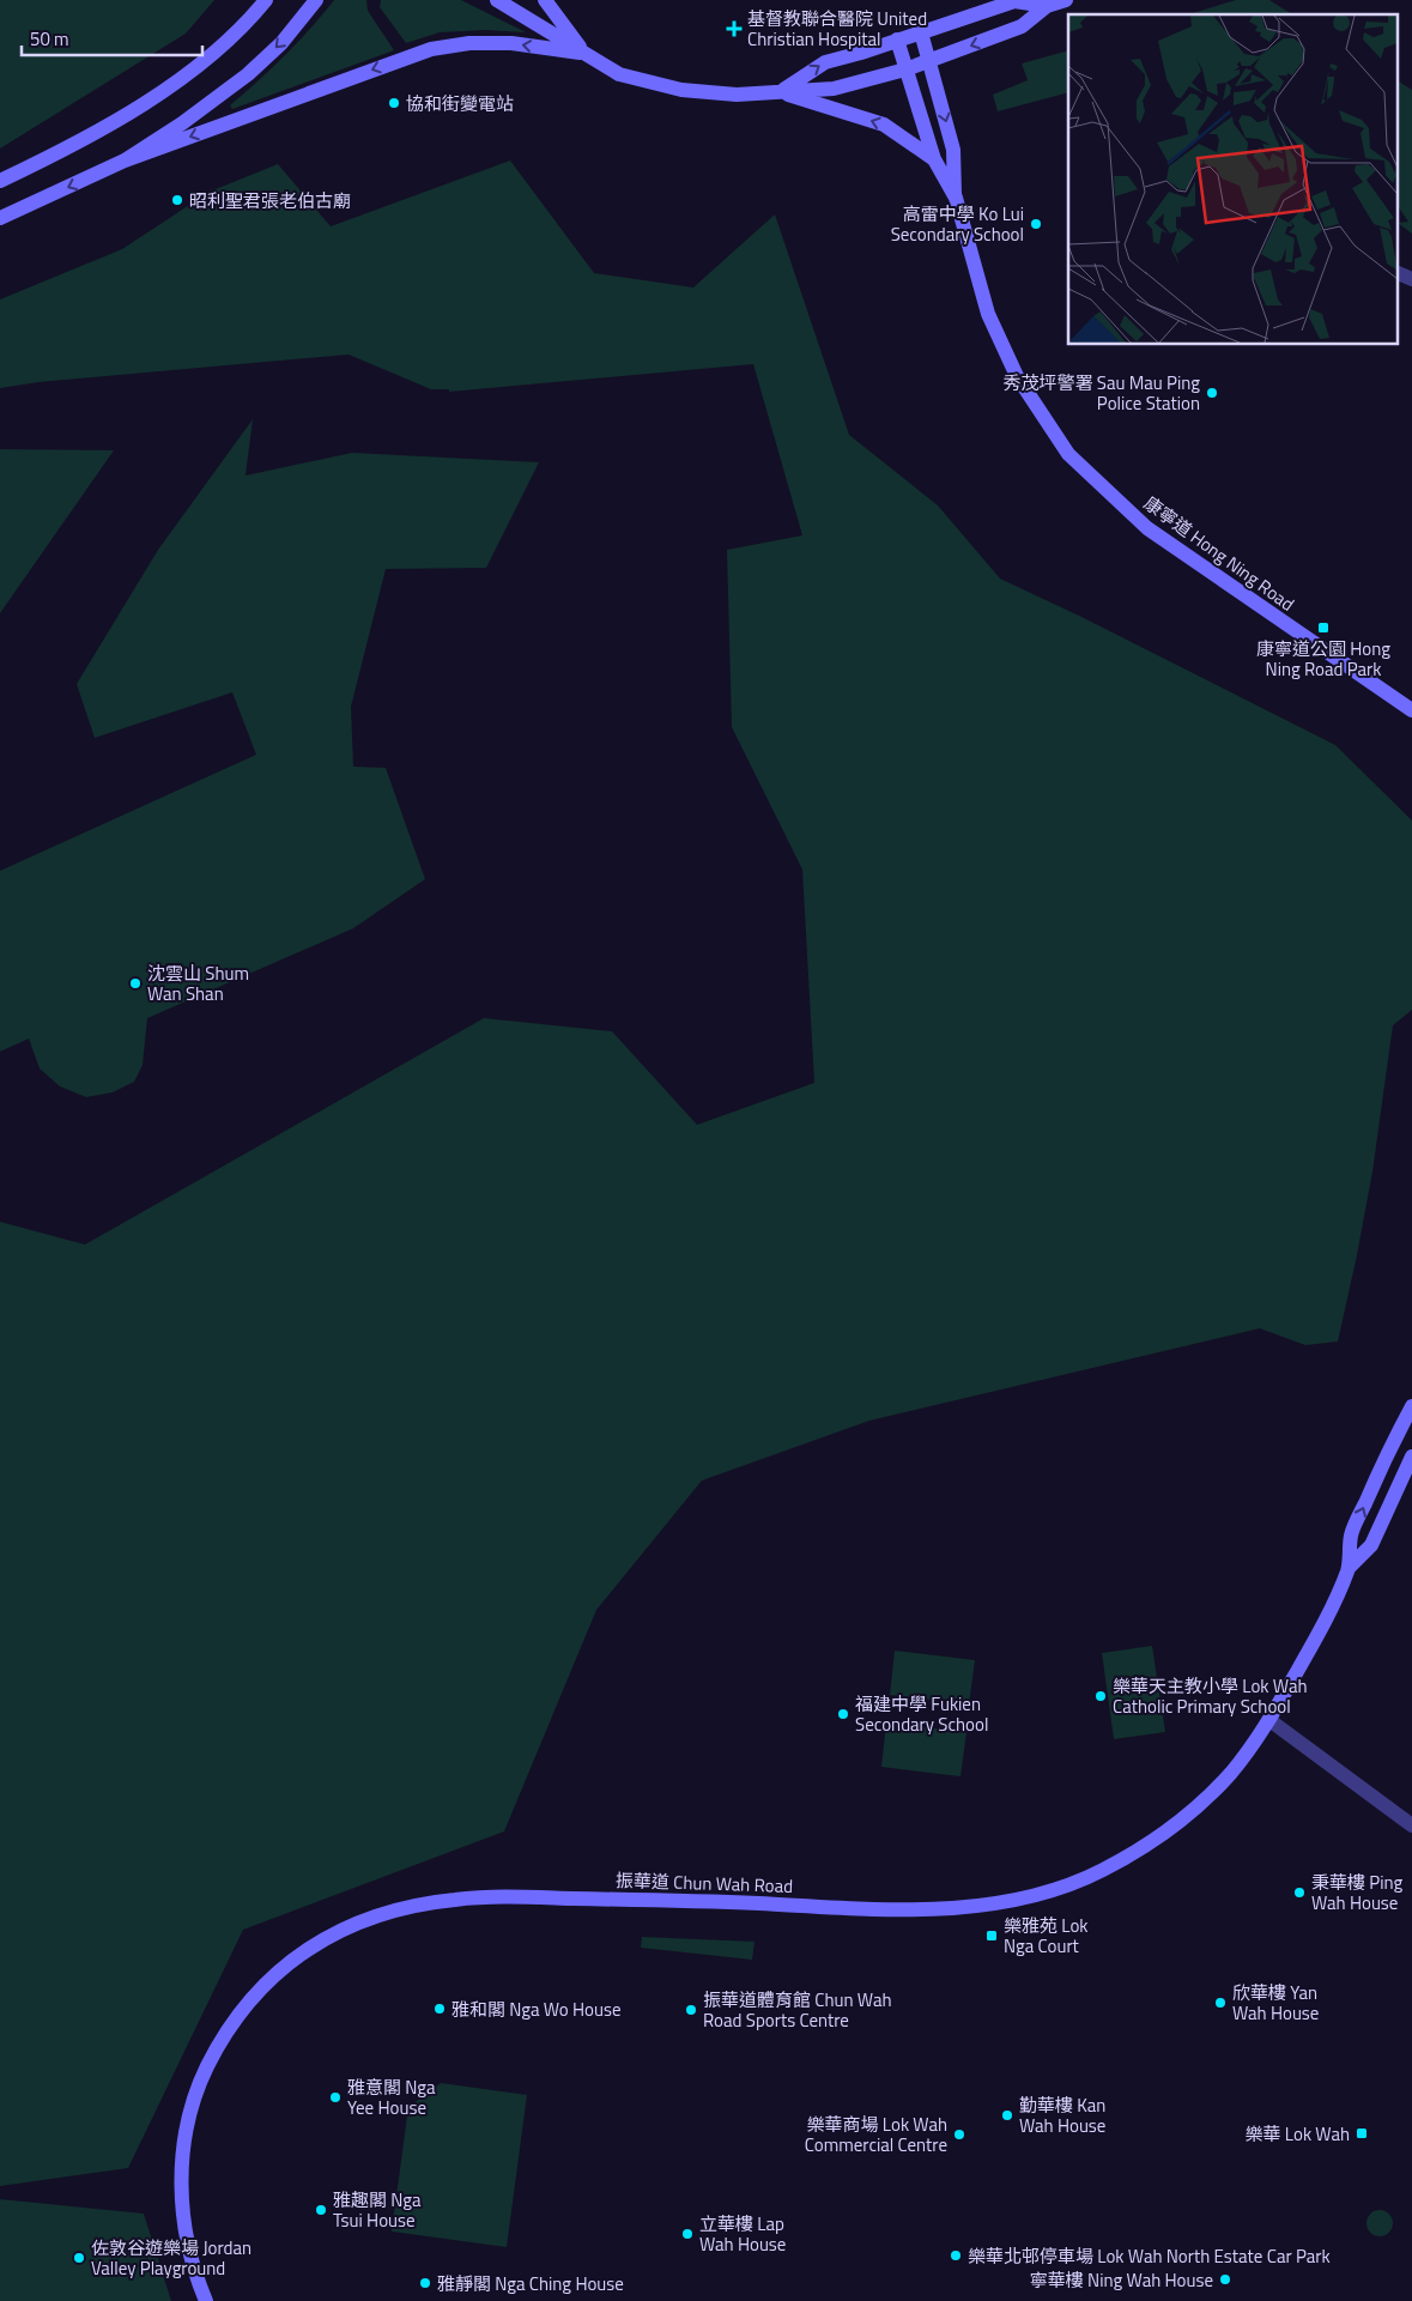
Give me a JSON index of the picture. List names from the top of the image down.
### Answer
{
  "streets": {
    "main road": ["康寧道 Hong Ning Road", "振華道 Chun Wah Road"]
  },
  "places": {
    "health": ["基督教聯合醫院 United Christian Hospital"],
    "other": [
      "協和街變電站",
      "昭利聖君張老伯古廟",
      "高雷中學 Ko Lui Secondary School",
      "秀茂坪警署 Sau Mau Ping Police Station",
      "沈雲山 Shum Wan Shan",
      "樂華天主教小學 Lok Wah Catholic Primary School",
      "福建中學 Fukien Secondary School",
      "秉華樓 Ping Wah House",
      "欣華樓 Yan Wah House",
      "雅和閣 Nga Wo House",
      "振華道體育館 Chun Wah Road Sports Centre",
      "雅意閣 Nga Yee House",
      "勤華樓 Kan Wah House",
      "樂華商場 Lok Wah Commercial Centre",
      "雅趣閣 Nga Tsui House",
      "立華樓 Lap Wah House",
      "樂華北邨停車場 Lok Wah North Estate Car Park",
      "佐敦谷遊樂場 Jordan Valley Playground",
      "寧華樓 Ning Wah House",
      "雅靜閣 Nga Ching House"
    ],
    "transit": ["康寧道公園 Hong Ning Road Park", "樂雅苑 Lok Nga Court", "樂華 Lok Wah"]
  },
  "scale_bar": "50 m"
}
